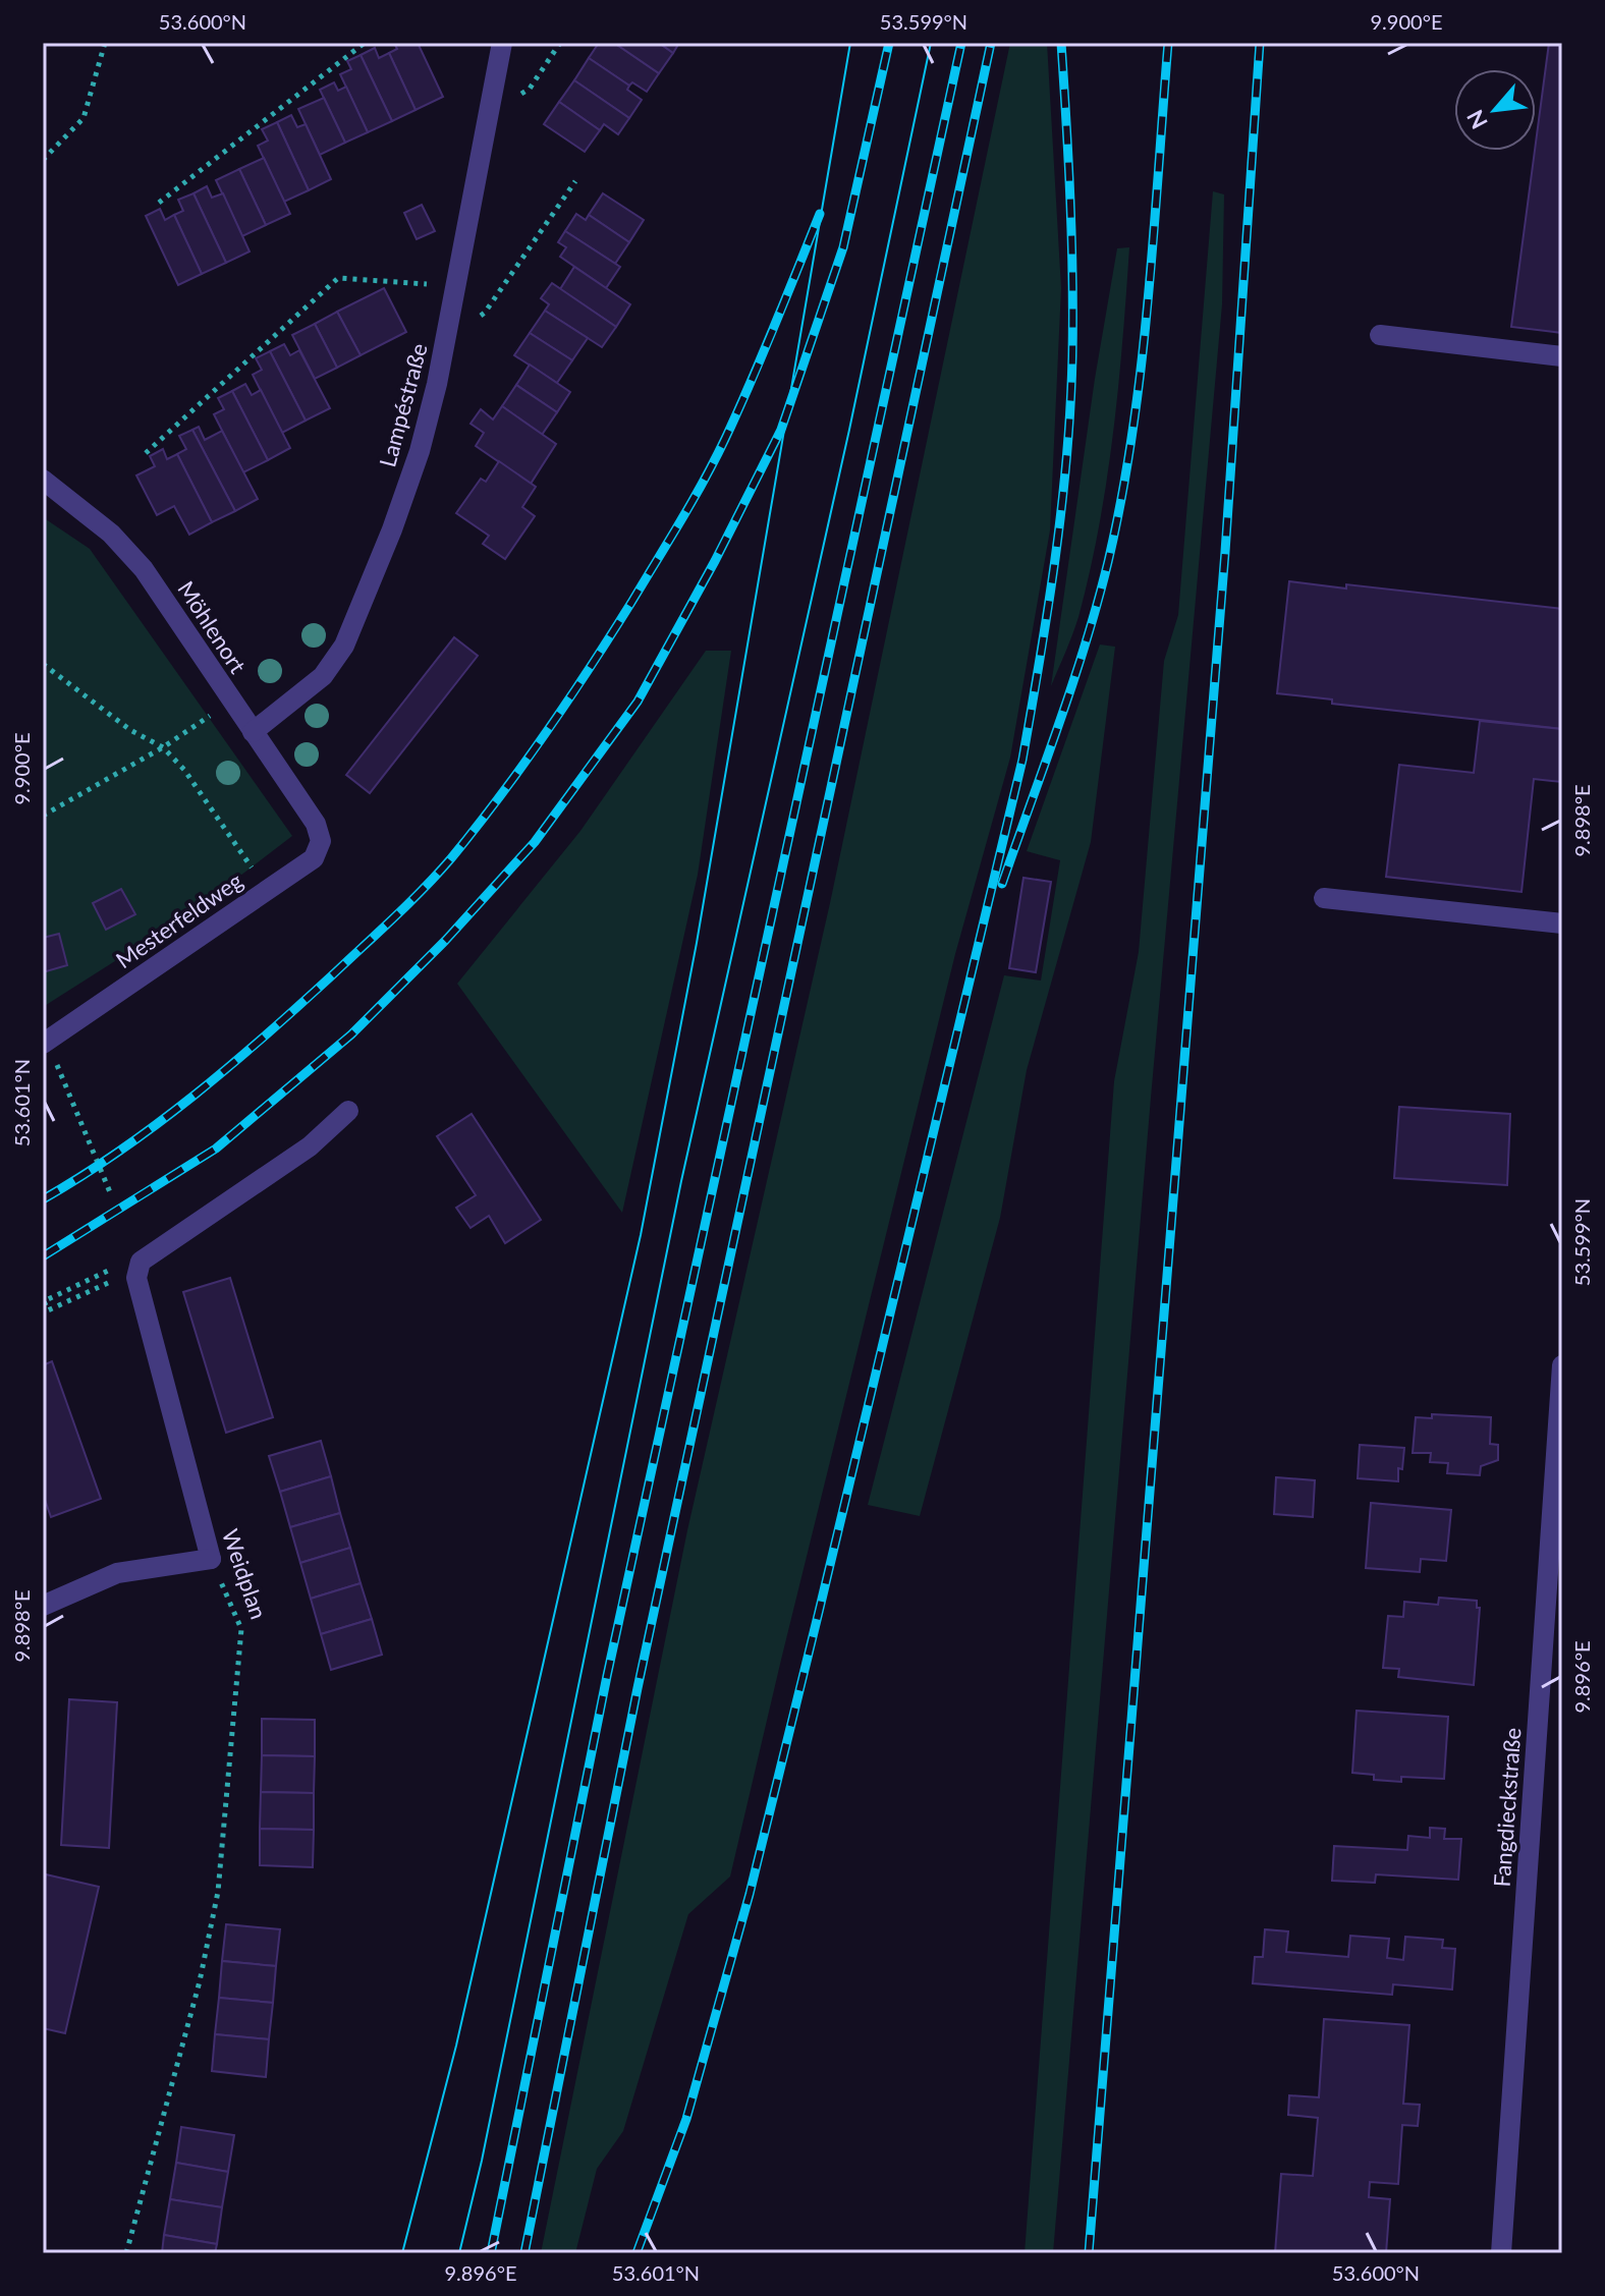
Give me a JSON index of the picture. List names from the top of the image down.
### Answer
{
  "streets": {
    "street": [
      "Lampéstraße",
      "Möhlenort",
      "Mesterfeldweg",
      "Weidplan",
      "Fangdieckstraße"
    ]
  },
  "crossings": [
    ["Lampéstraße", "Möhlenort"],
    ["Möhlenort", "Mesterfeldweg"]
  ],
  "north": "bottom left",
  "coordinates": [
    "53.600°N",
    "53.599°N",
    "9.900°E",
    "9.898°E",
    "53.601°N",
    "9.896°E"
  ]
}
